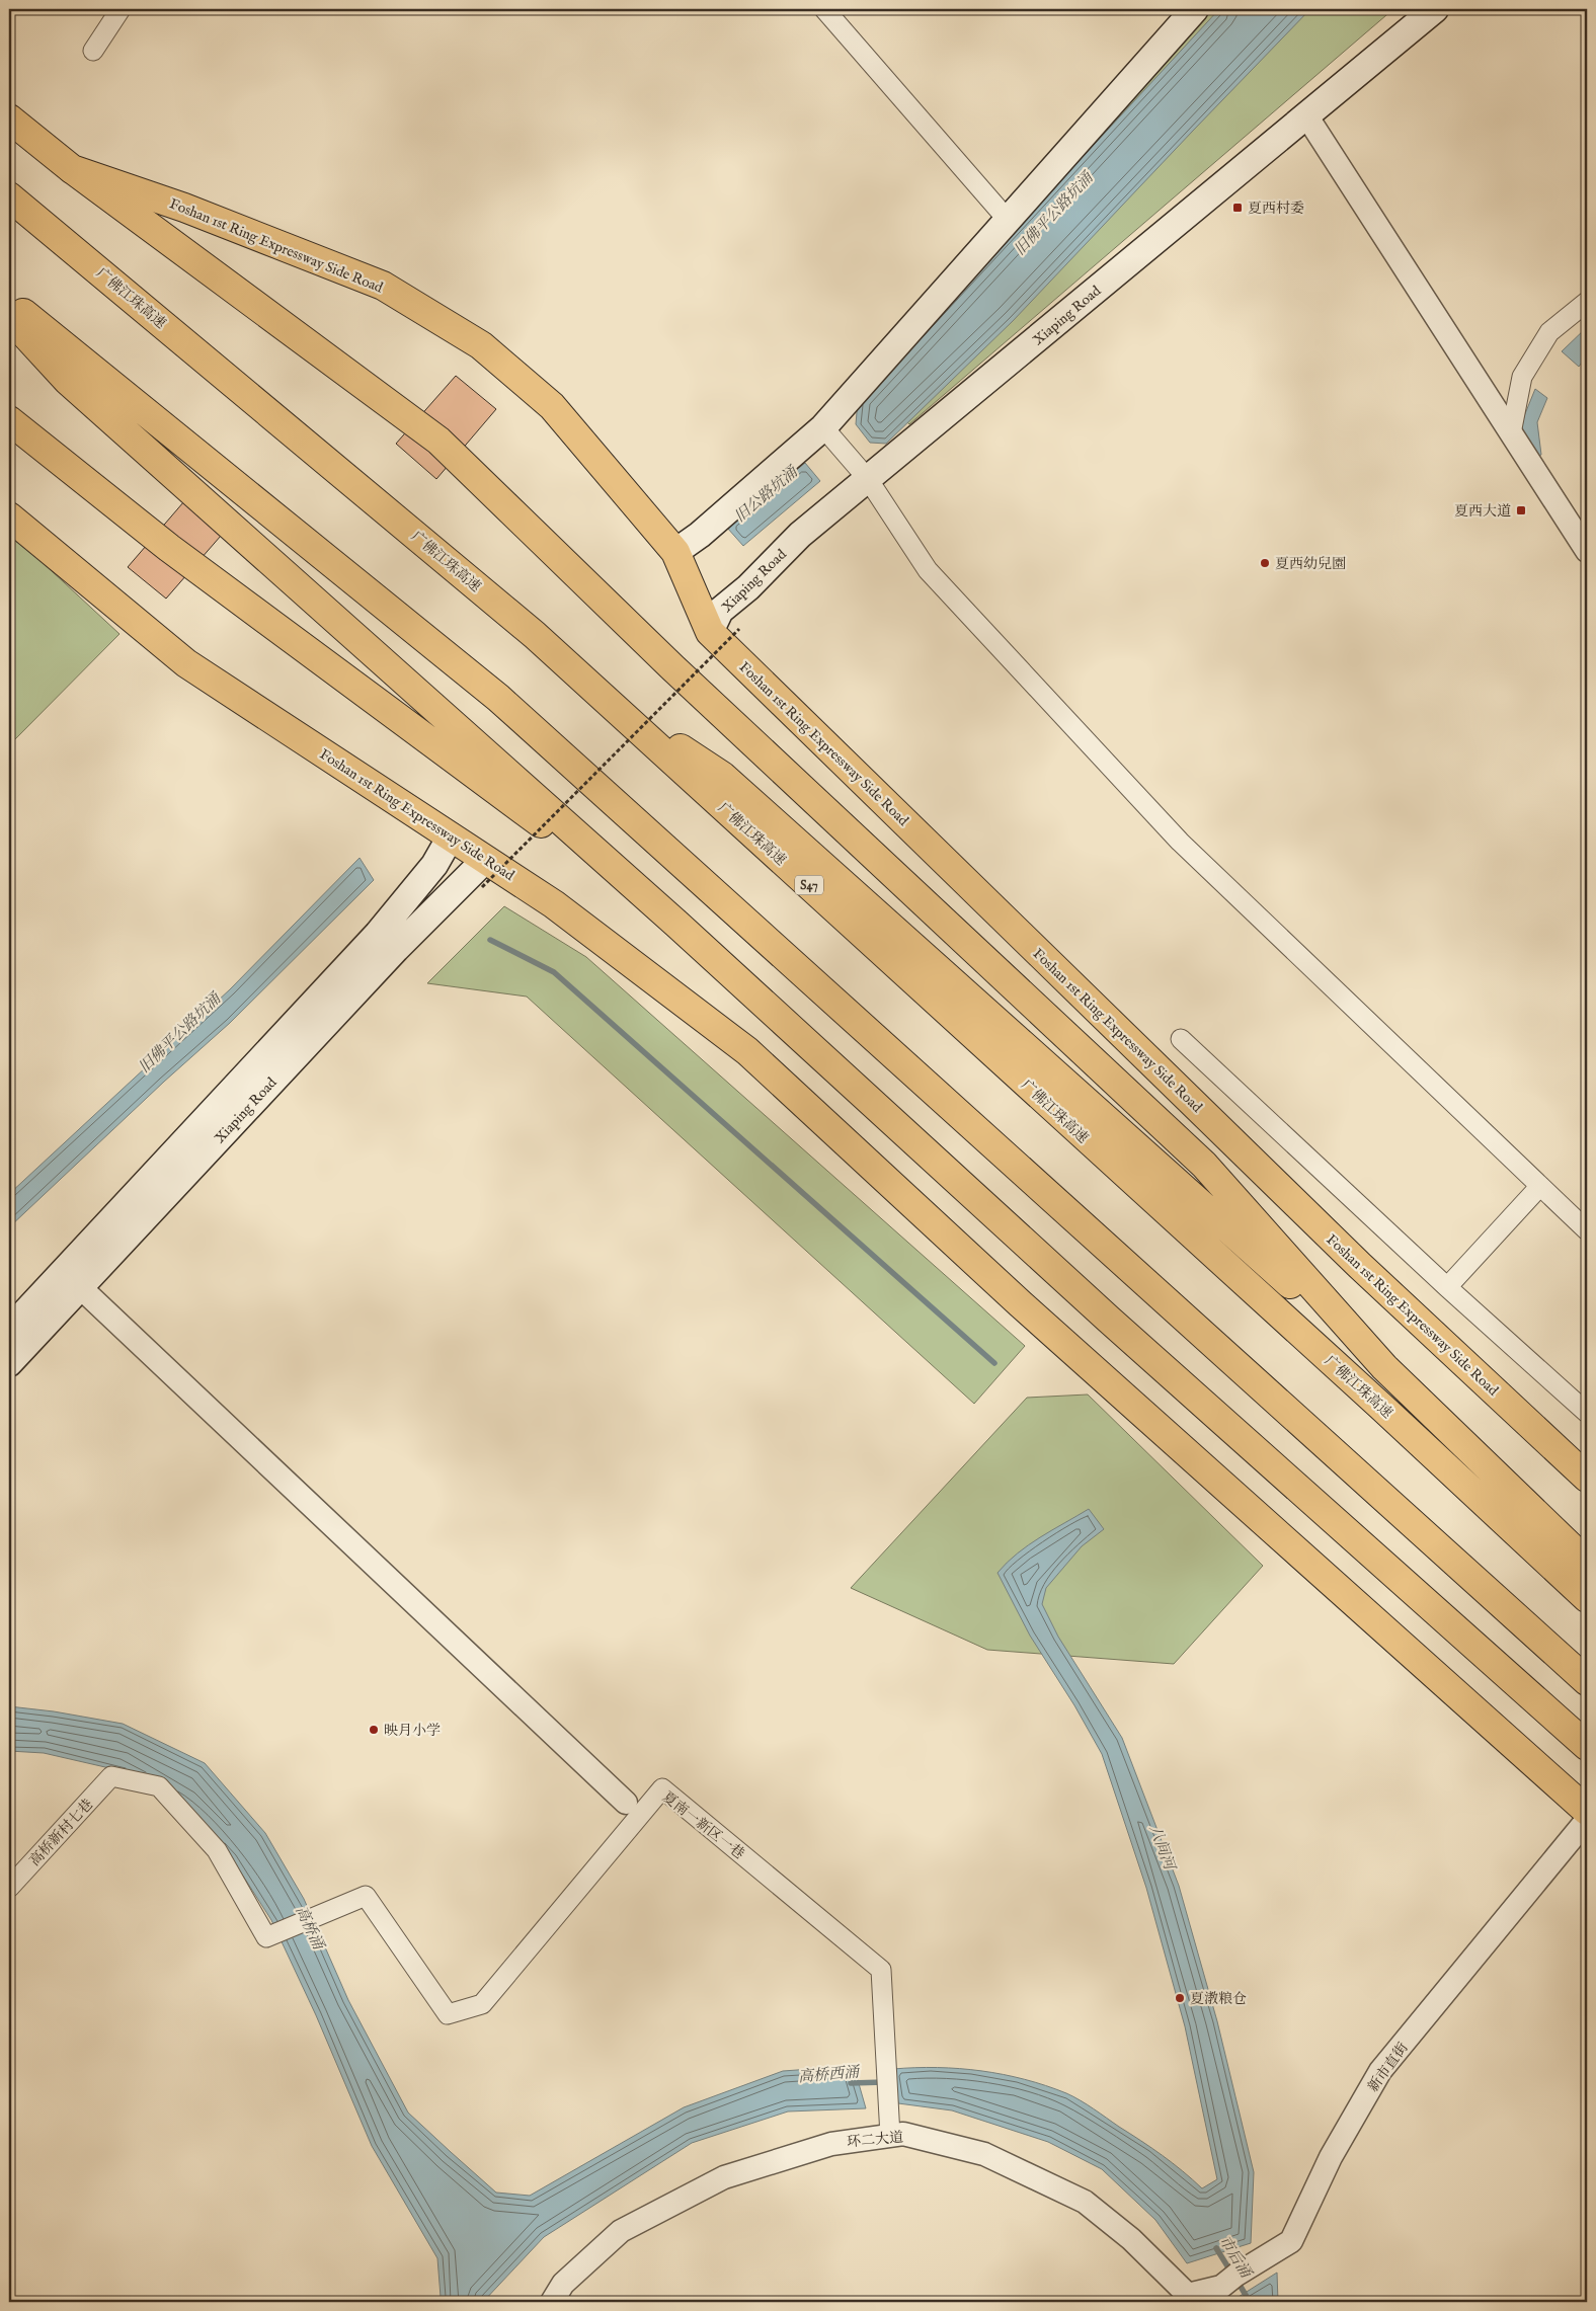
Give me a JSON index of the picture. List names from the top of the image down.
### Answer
{
  "streets": {
    "main road": [
      "Foshan 1st Ring Expressway Side Road",
      "广佛江珠高速",
      "Xiaping Road",
      "S47"
    ],
    "street": [
      "夏南一新区一巷",
      "高桥新村七巷",
      "新市直街",
      "环二大道"
    ]
  },
  "crossings": [
    ["Foshan 1st Ring Expressway Side Road", "Xiaping Road"],
    ["夏南一新区一巷", "高桥新村七巷"],
    ["夏南一新区一巷", "环二大道"],
    ["新市直街", "环二大道"]
  ],
  "water": [
    "旧佛平公路坑涌",
    "旧公路坑涌",
    "八间河",
    "高桥涌",
    "高桥西涌",
    "市后涌"
  ],
  "places": {
    "transit": ["夏西村委", "夏西大道"],
    "other": ["夏西幼兒園", "映月小学", "夏漖粮仓"]
  }
}
